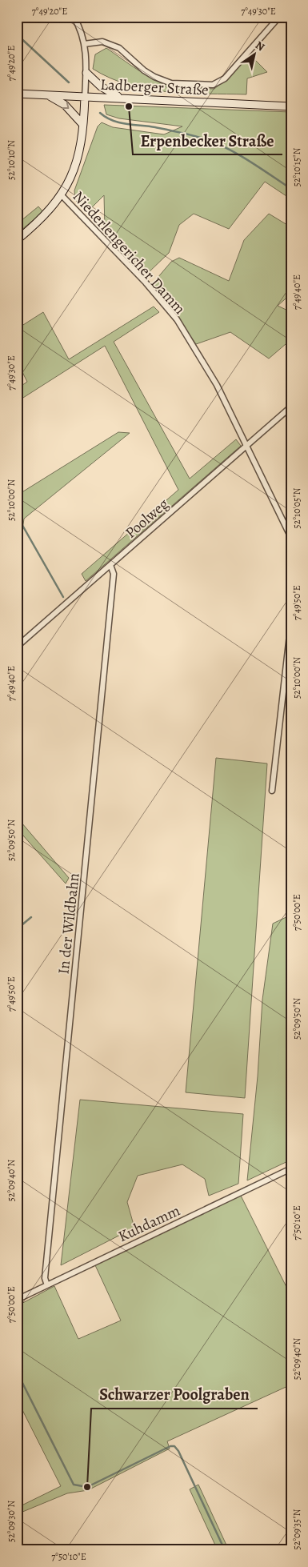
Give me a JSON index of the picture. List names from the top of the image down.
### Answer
{
  "streets": {
    "main road": ["Ladberger Straße"],
    "street": [
      "Niederlengericher Damm",
      "Poolweg",
      "In der Wildbahn",
      "Kuhdamm"
    ]
  },
  "crossings": [
    ["Niederlengericher Damm", "Poolweg"],
    ["Poolweg", "In der Wildbahn"],
    ["In der Wildbahn", "Kuhdamm"]
  ],
  "places": ["Erpenbecker Straße", "Schwarzer Poolgraben"],
  "north": "top right",
  "coordinates": [
    "7°49'20\"E",
    "7°49'30\"E",
    "52°10'10\"N",
    "52°10'15\"N",
    "7°49'40\"E",
    "52°10'00\"N",
    "52°10'05\"N",
    "7°49'50\"E",
    "52°09'50\"N",
    "7°50'00\"E",
    "52°09'40\"N",
    "7°50'10\"E",
    "52°09'30\"N",
    "52°09'35\"N"
  ]
}
